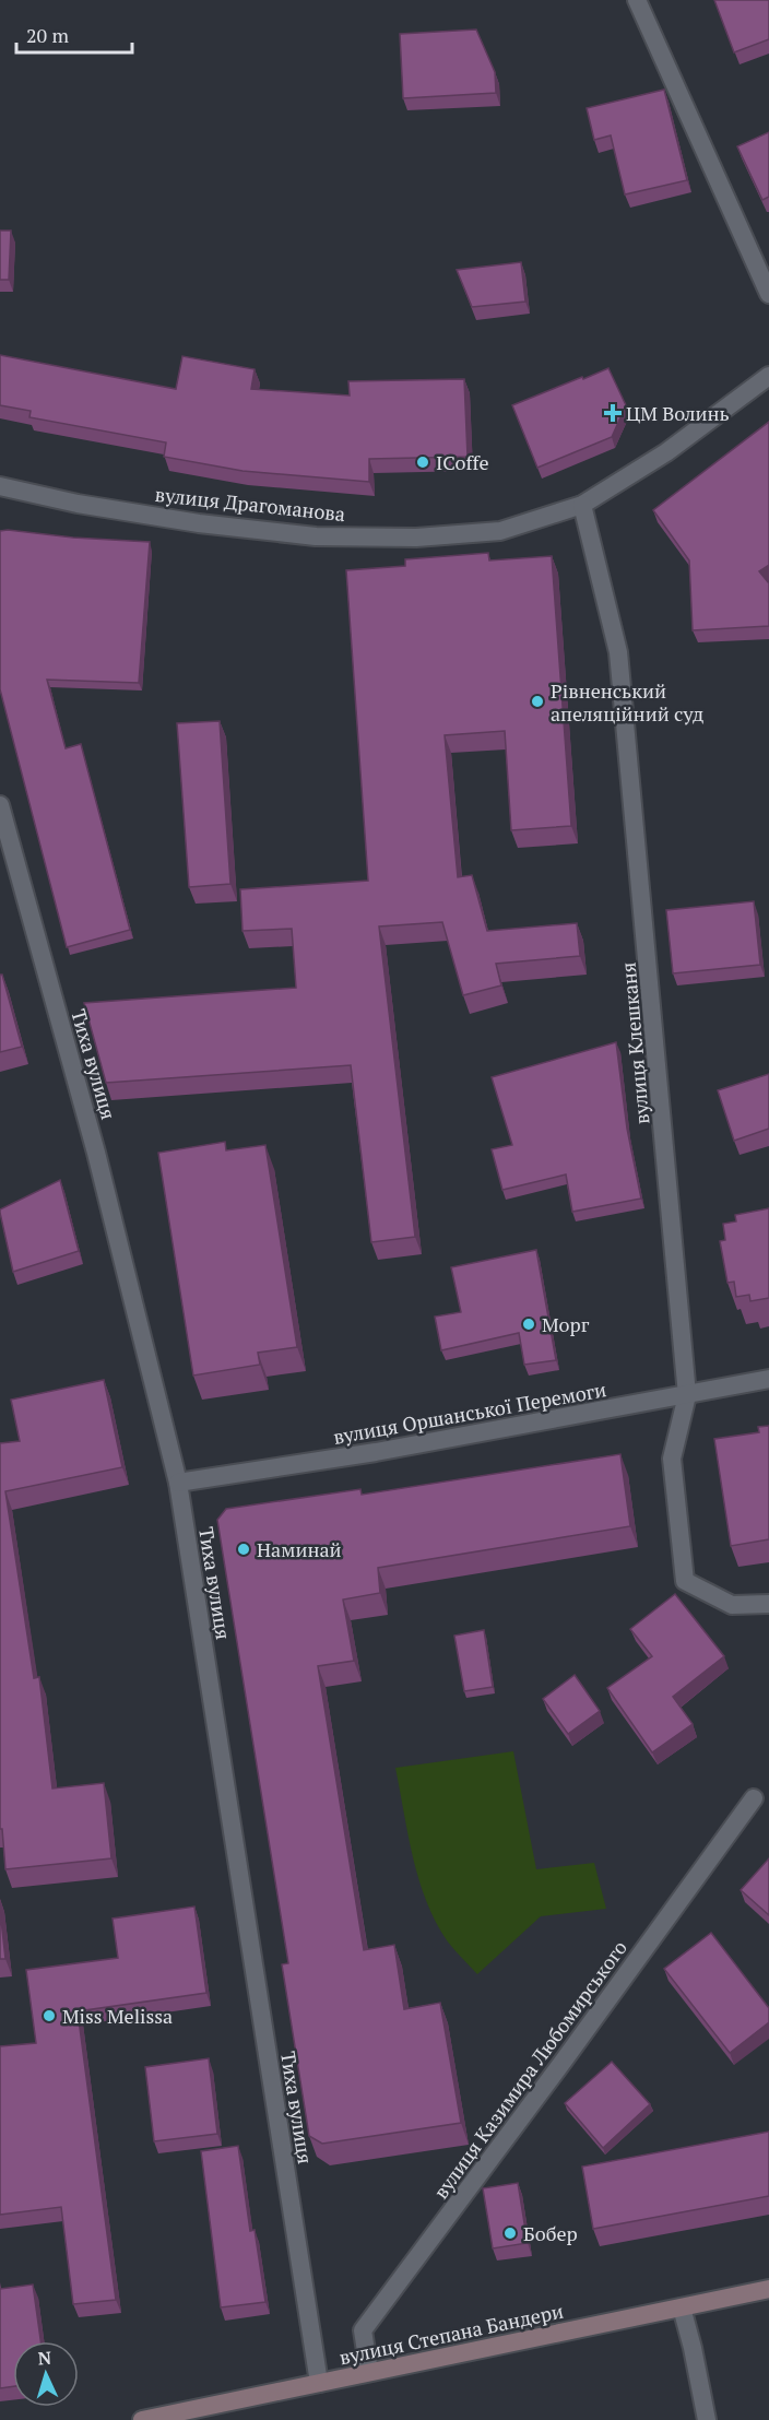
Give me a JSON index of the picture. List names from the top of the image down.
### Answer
{
  "streets": {
    "main road": ["вулиця Степана Бандери"],
    "street": [
      "вулиця Драгоманова",
      "вулиця Клешканя",
      "Тиха вулиця",
      "вулиця Оршанської Перемоги",
      "вулиця Казимира Любомирського"
    ]
  },
  "crossings": [
    ["вулиця Драгоманова", "вулиця Клешканя"],
    ["вулиця Клешканя", "вулиця Оршанської Перемоги"],
    ["Тиха вулиця", "вулиця Оршанської Перемоги"],
    ["Тиха вулиця", "вулиця Степана Бандери"],
    ["вулиця Казимира Любомирського", "вулиця Степана Бандери"]
  ],
  "places": {
    "health": ["ЦМ Волинь"],
    "other": [
      "ICoffe",
      "Рівненський апеляційний суд",
      "Морг",
      "Наминай",
      "Miss Melissa",
      "Бобер"
    ]
  },
  "scale_bar": "20 m",
  "north": "top"
}
